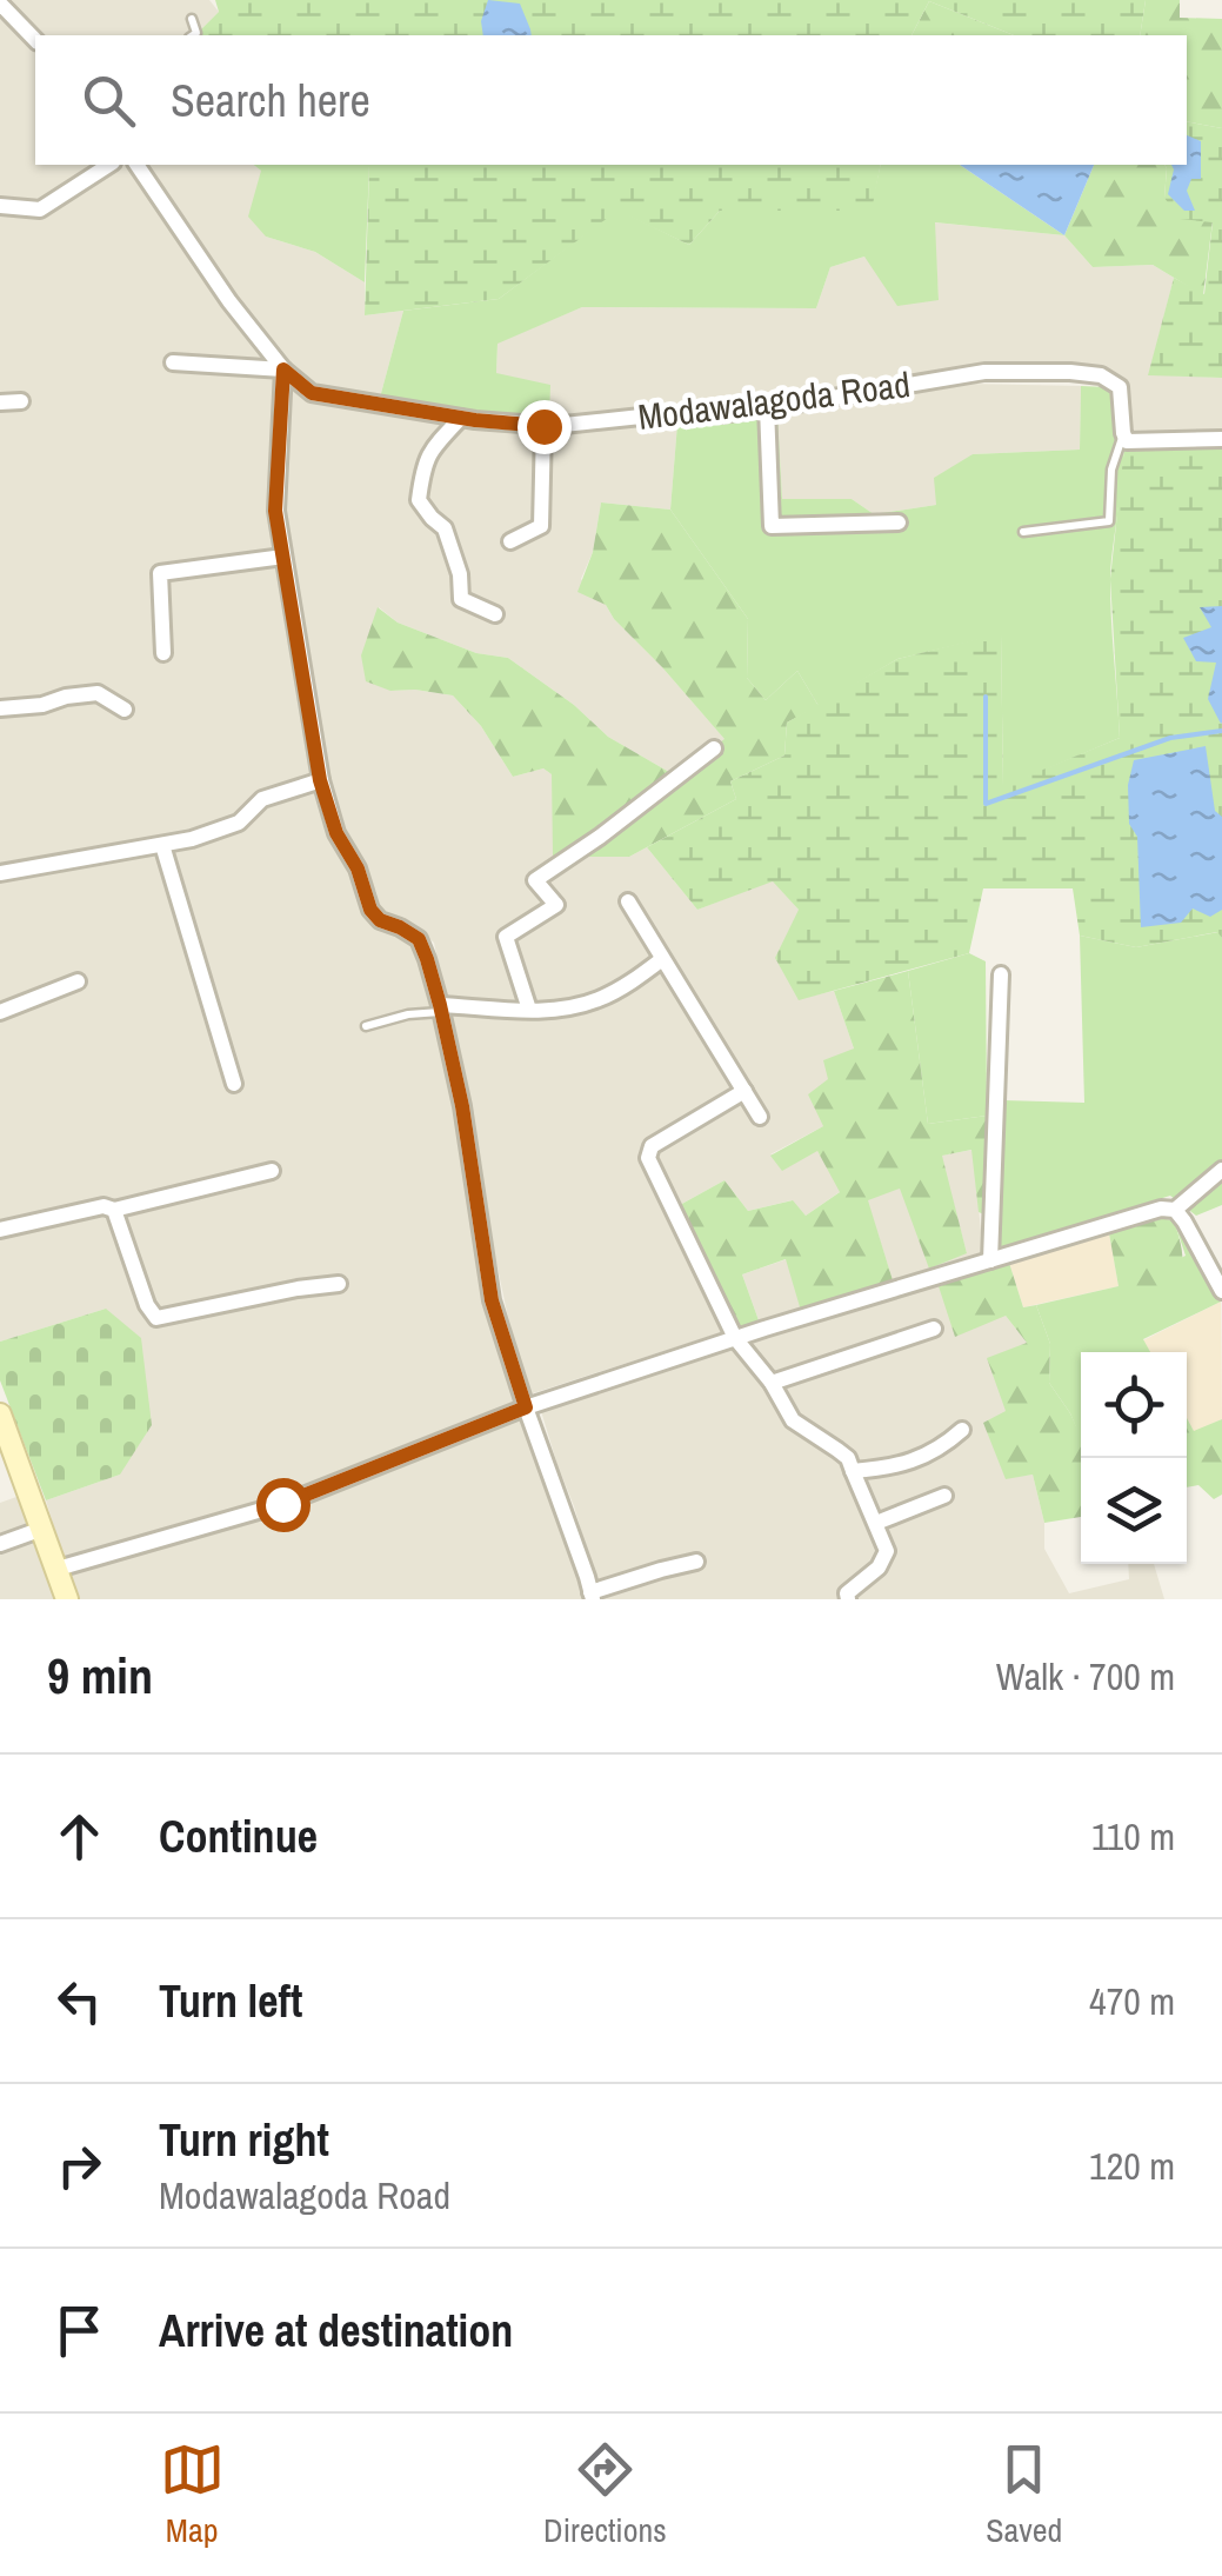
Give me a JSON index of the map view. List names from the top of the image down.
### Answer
{
  "streets": {
    "street": ["Modawalagoda Road"]
  },
  "page": {
    "search": "Search here",
    "heading": ["9 min", "Walk · 700 m"],
    "list": [
      ["Continue", "110 m"],
      ["Turn left", "470 m"],
      ["Turn right", "Modawalagoda Road", "120 m"],
      "Arrive at destination"
    ],
    "nav": ["Map", "Directions", "Saved"]
  }
}
